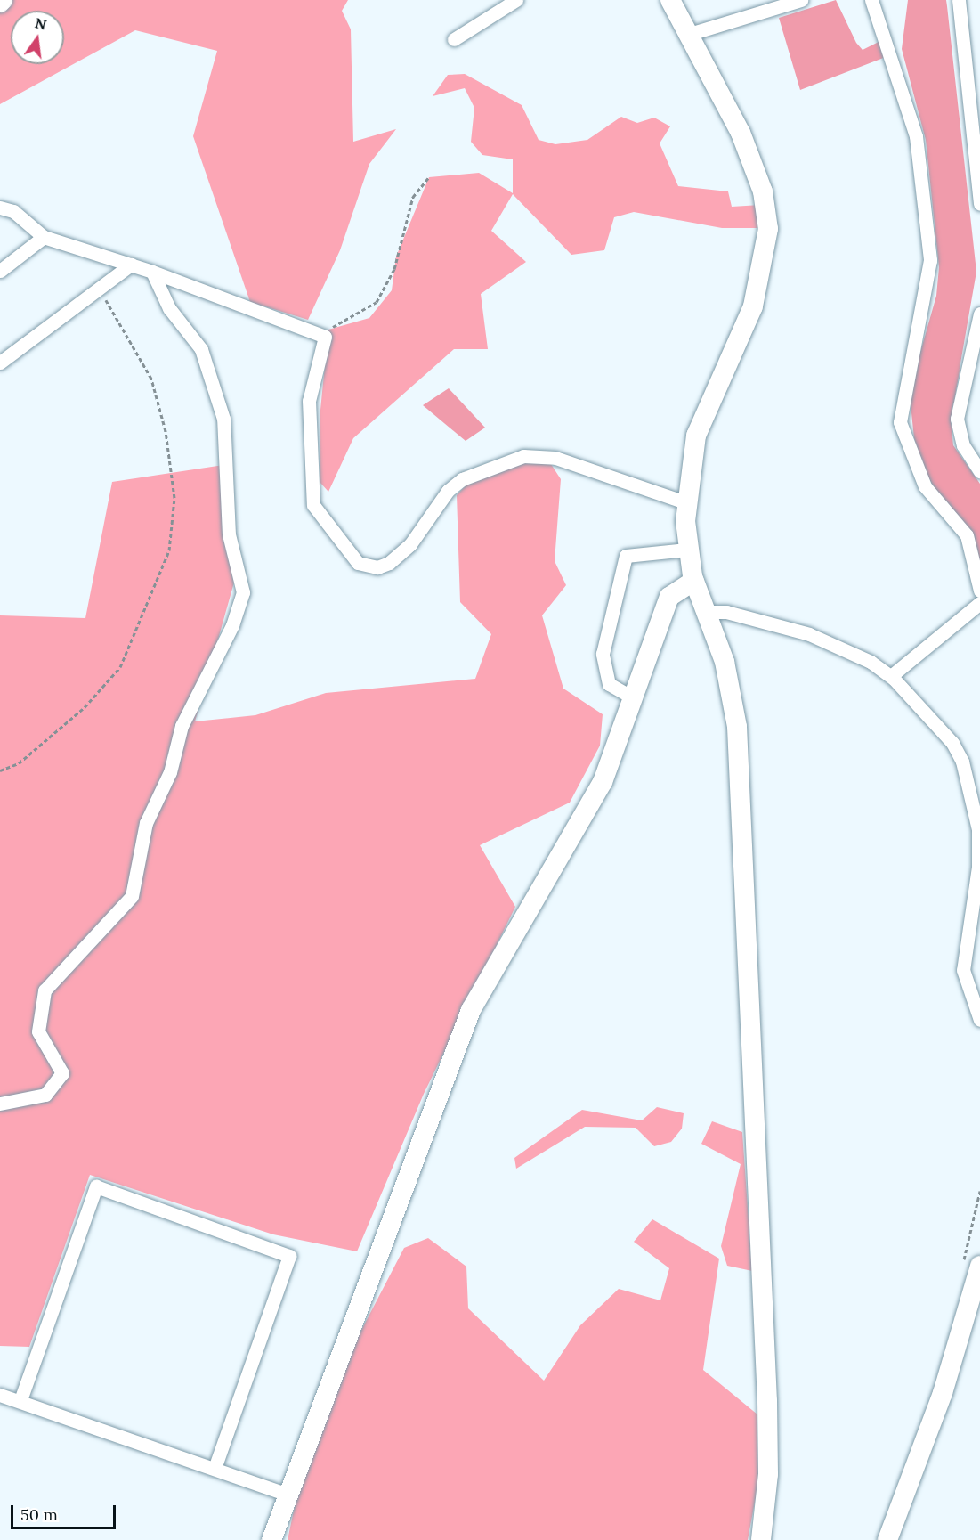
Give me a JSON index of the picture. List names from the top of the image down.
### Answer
{
  "scale_bar": "50 m",
  "north": "top"
}
